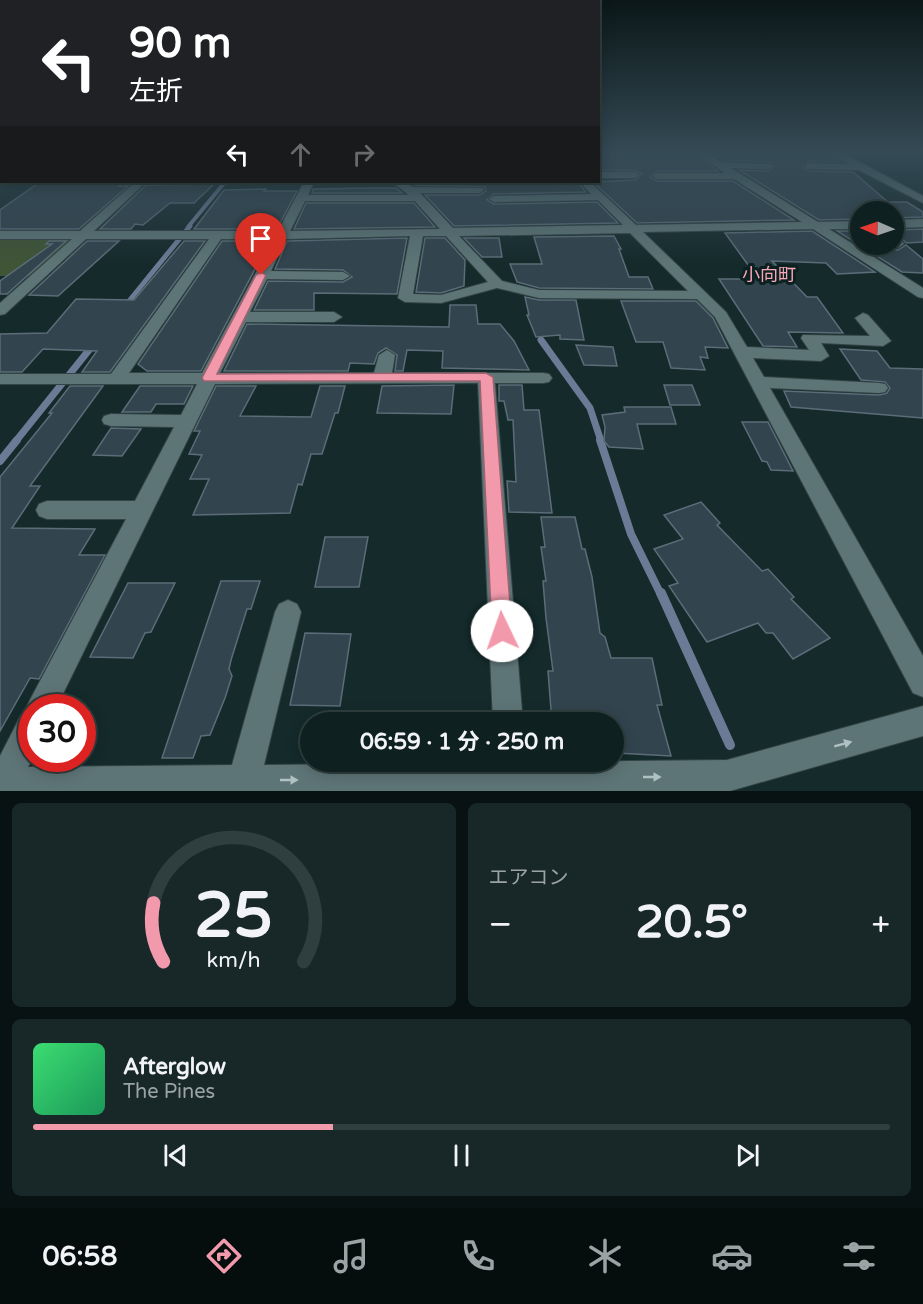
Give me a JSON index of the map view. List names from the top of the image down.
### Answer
{
  "districts": ["小向町"],
  "north": "left",
  "page": {
    "turn": ["90 m", "左折"],
    "limit": "30",
    "trip": "06:59 · 1 分 · 250 m",
    "tile": "エアコン",
    "heat": ["−", "20.5°", "+"],
    "song": ["Afterglow", "The Pines"],
    "tabs": "06:58",
    "gauge": ["25", "km/h"]
  }
}
